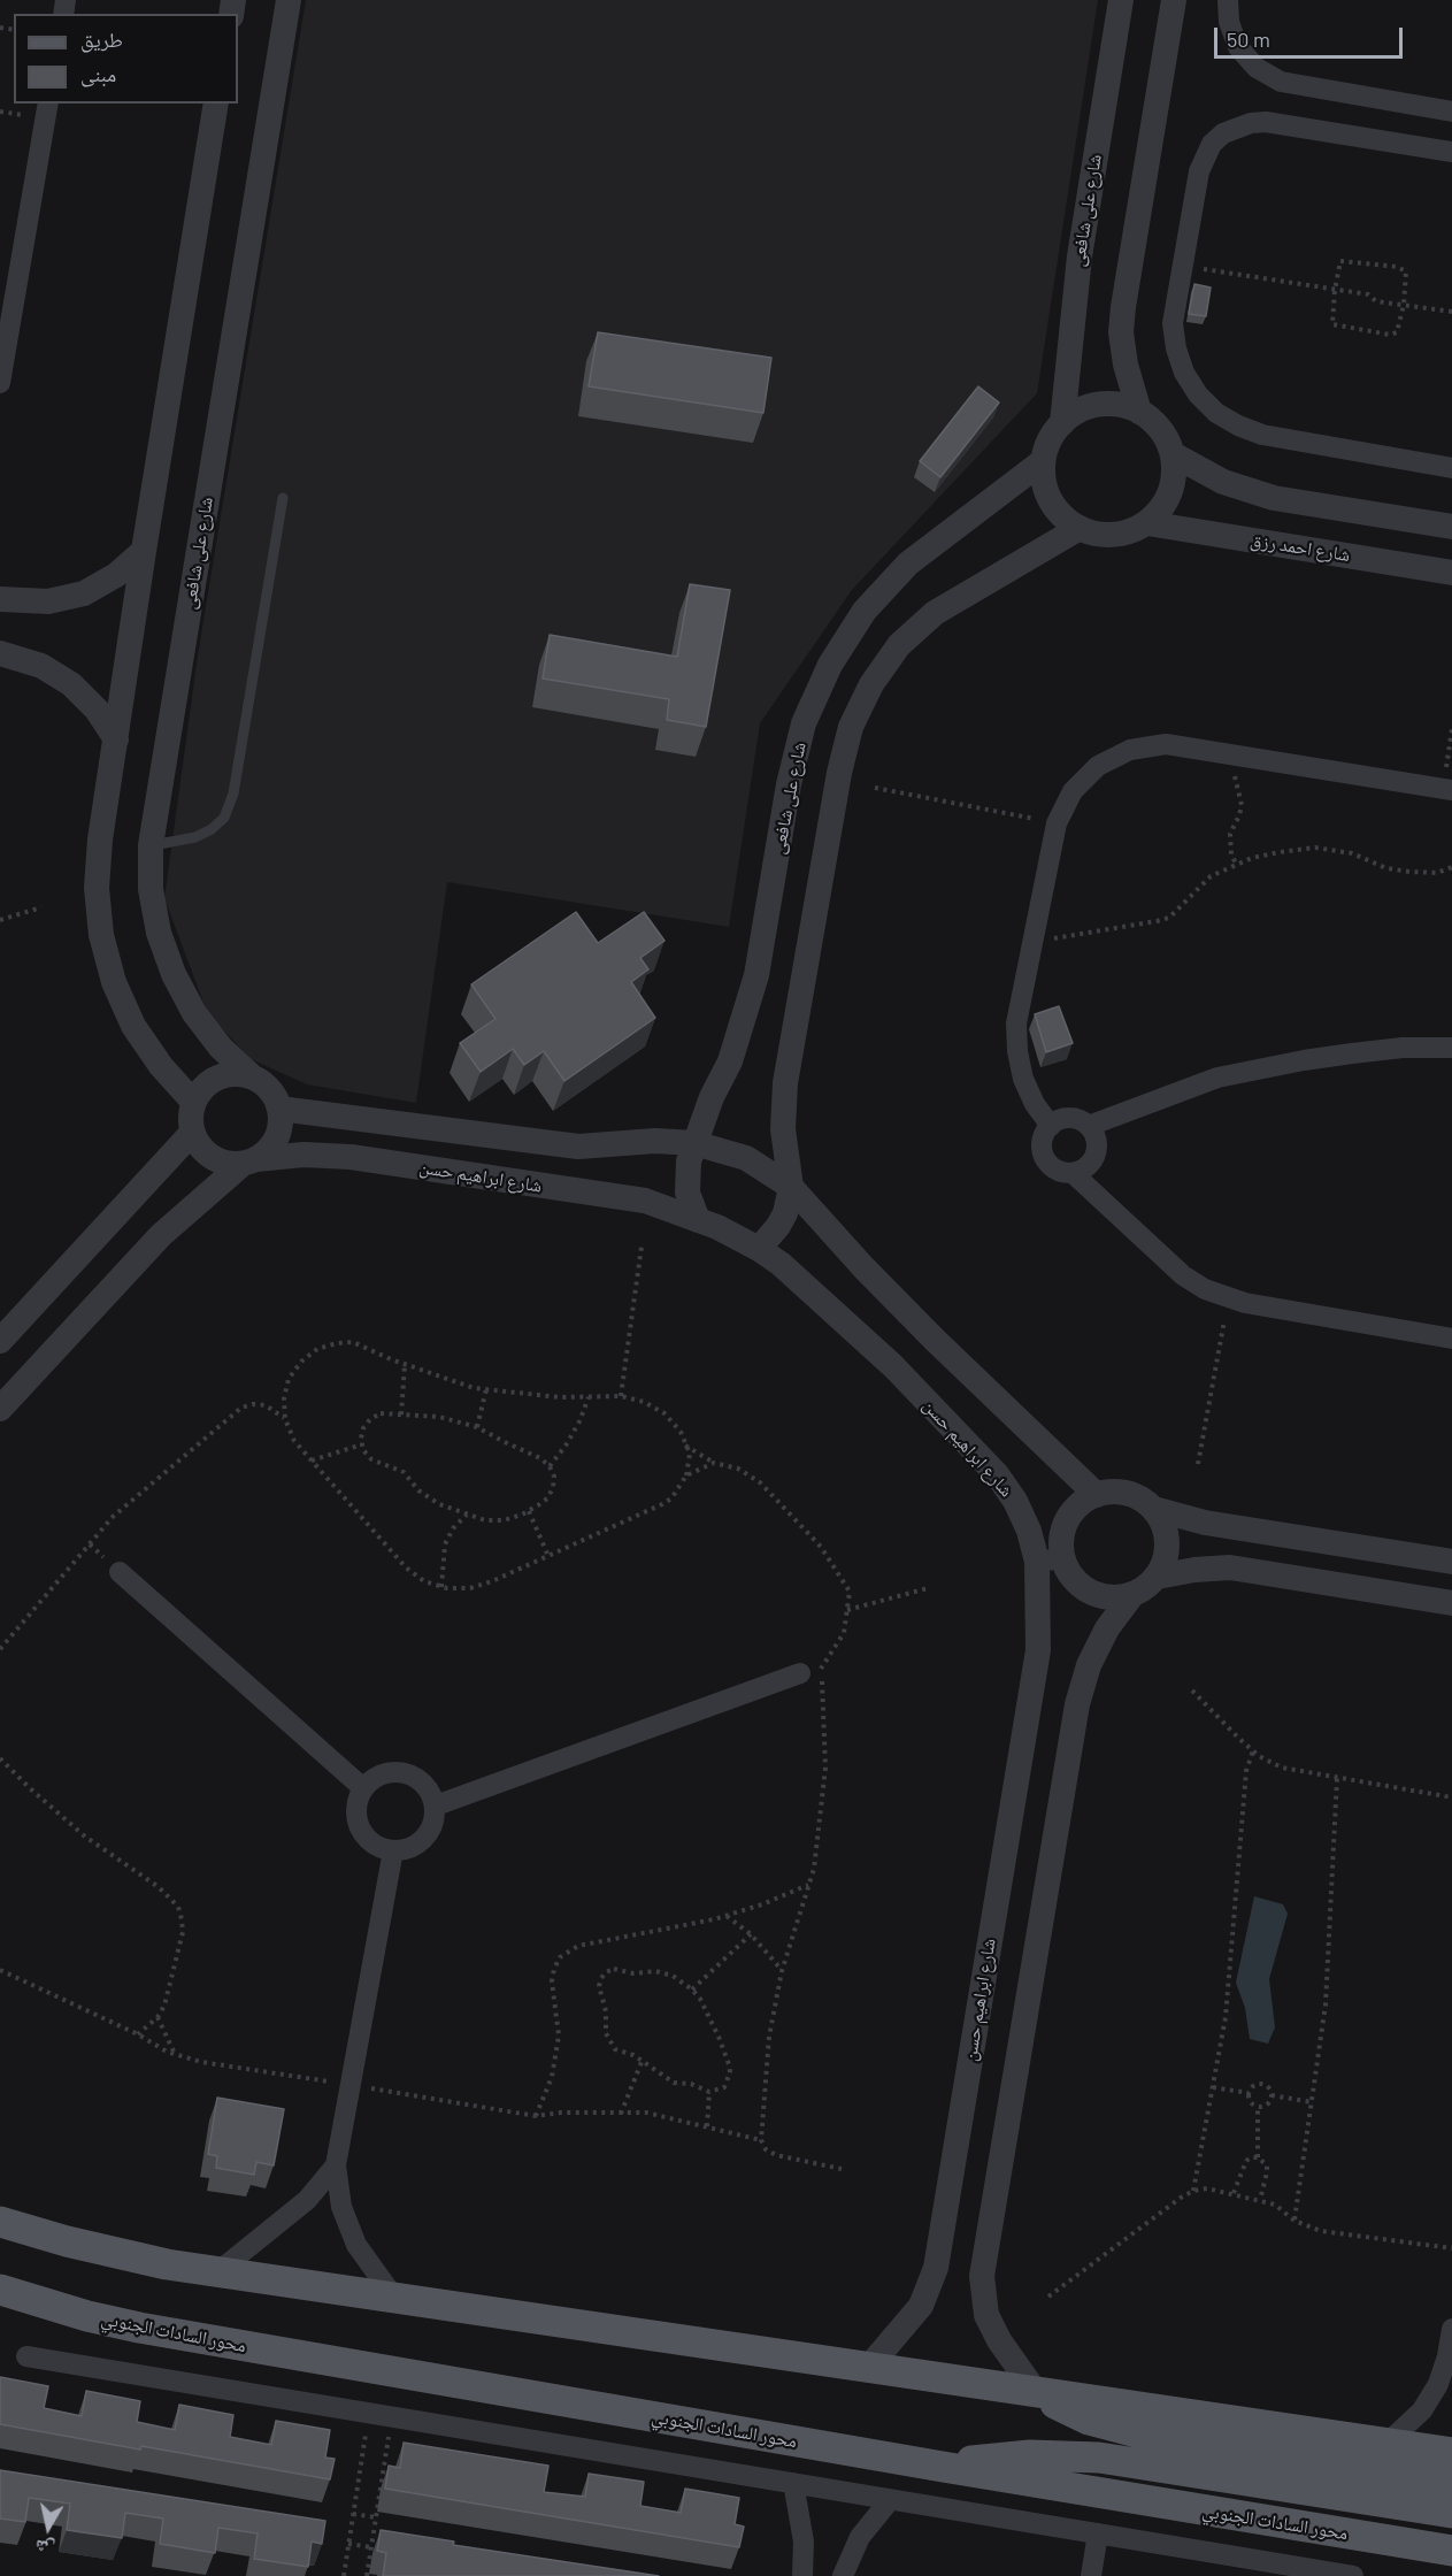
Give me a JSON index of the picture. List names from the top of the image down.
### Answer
{
  "streets": {
    "main road": ["محور السادات الجنوبي"],
    "street": ["شارع على شافعى", "شارع احمد رزق", "شارع ابراهيم حسن"]
  },
  "crossings": [
    ["شارع على شافعى", "شارع احمد رزق"],
    ["شارع على شافعى", "شارع ابراهيم حسن"]
  ],
  "legend": ["طريق", "مبنى"],
  "scale_bar": "50 m",
  "north": "bottom"
}
